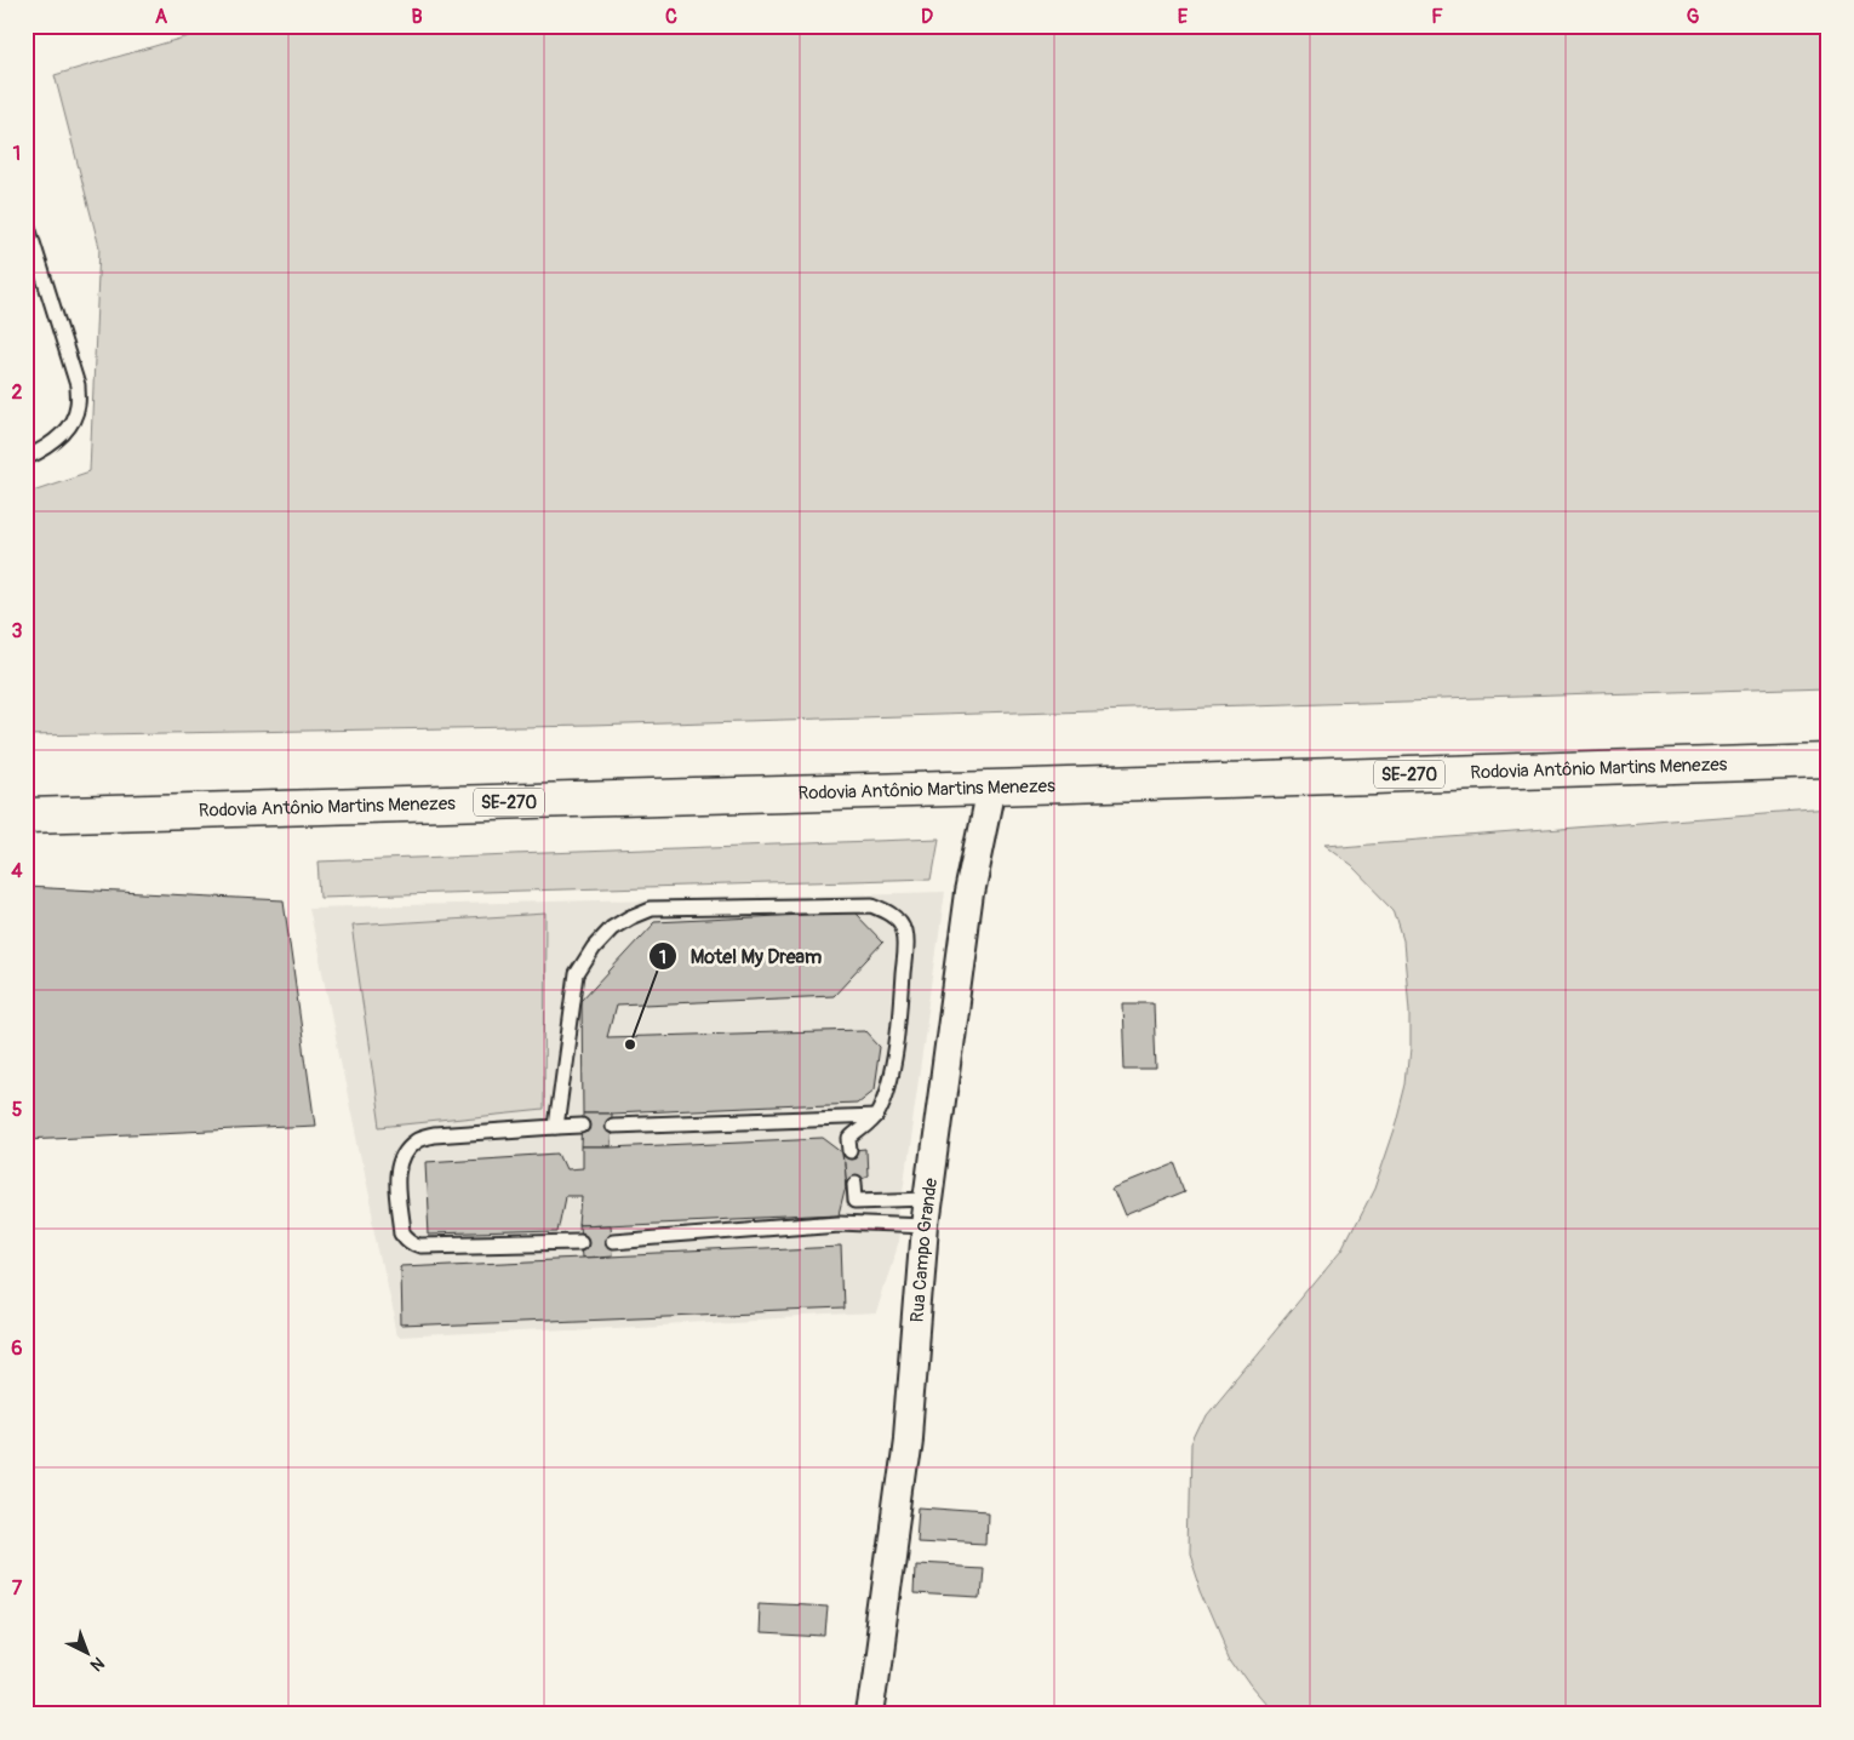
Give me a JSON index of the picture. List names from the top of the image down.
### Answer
{
  "streets": {
    "main road": ["Rodovia Antônio Martins Menezes", "SE-270"],
    "street": ["Rua Campo Grande"]
  },
  "crossings": [
    ["Rodovia Antônio Martins Menezes", "Rua Campo Grande"]
  ],
  "places": ["Motel My Dream"],
  "north": "bottom right",
  "grid": {
    "columns": [
      "A",
      "B",
      "C",
      "D",
      "E",
      "F",
      "G"
    ],
    "rows": [
      "1",
      "2",
      "3",
      "4",
      "5",
      "6",
      "7"
    ]
  }
}
